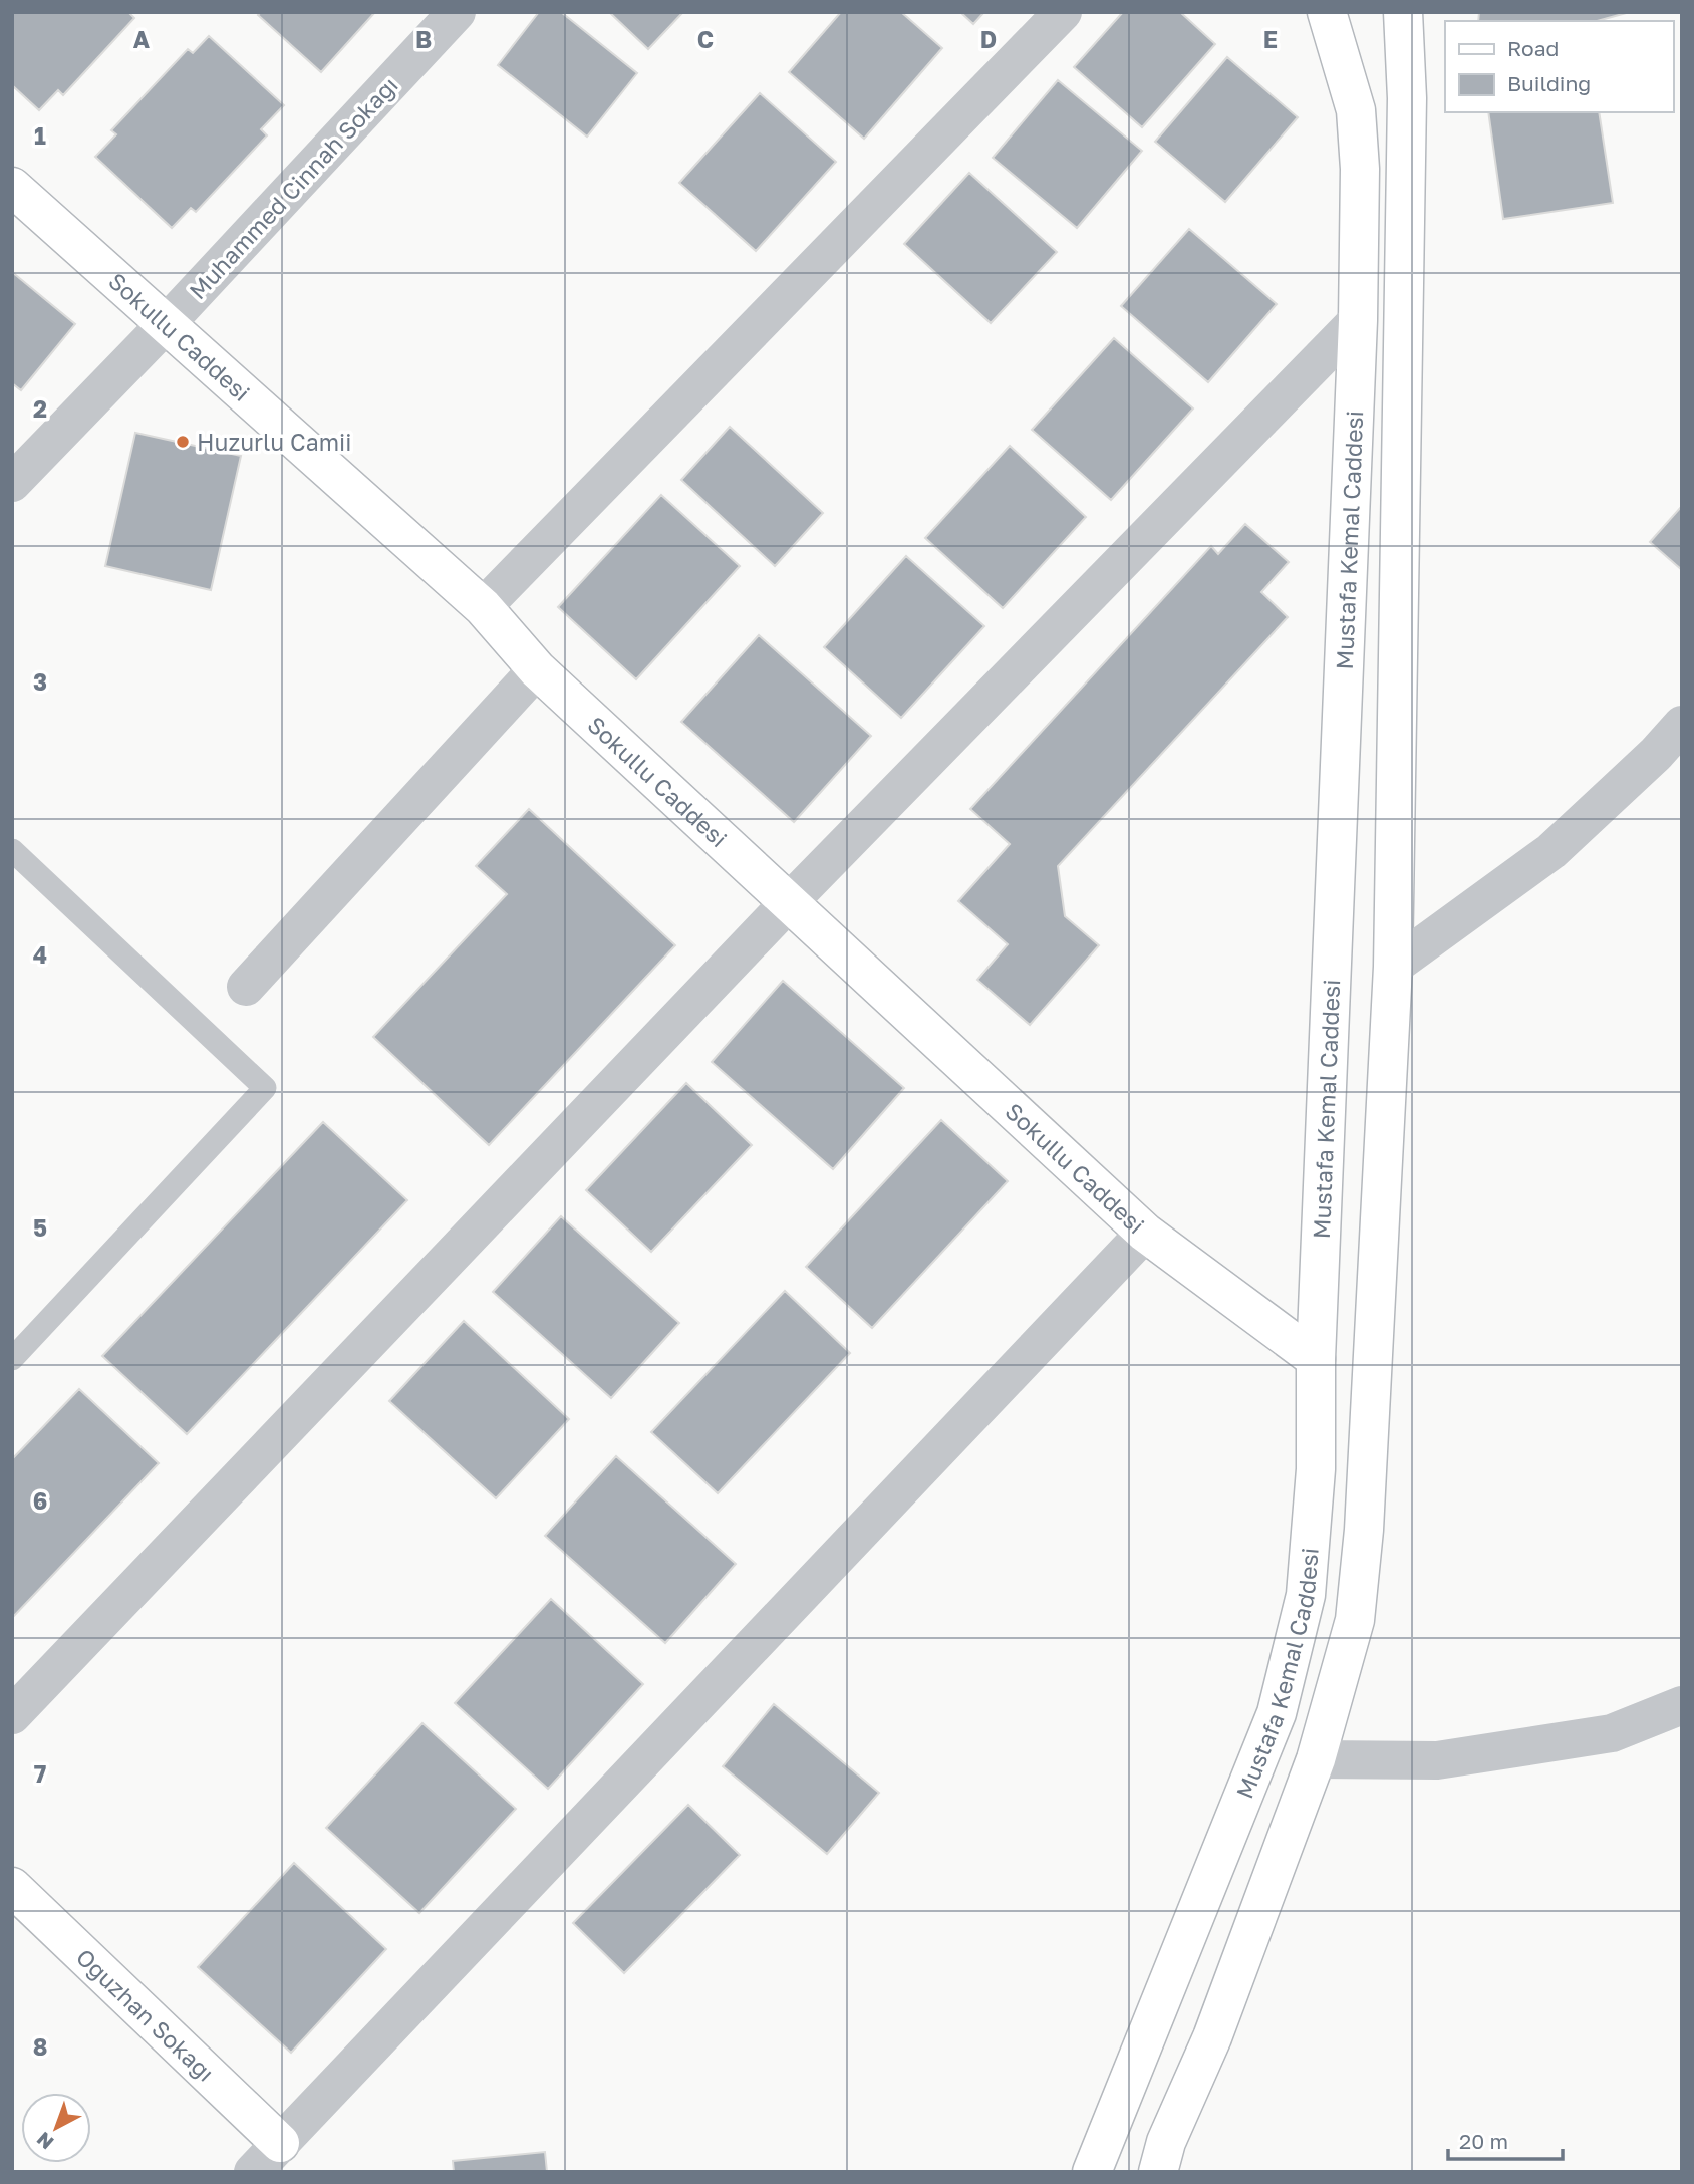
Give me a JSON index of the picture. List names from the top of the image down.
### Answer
{
  "streets": {
    "main road": ["Sokullu Caddesi", "Mustafa Kemal Caddesi", "Oğuzhan Sokağı"],
    "street": ["Muhammed Cinnah Sokağı"]
  },
  "crossings": [
    ["Muhammed Cinnah Sokağı", "Sokullu Caddesi"],
    ["Sokullu Caddesi", "Mustafa Kemal Caddesi"]
  ],
  "places": ["Huzurlu Camii"],
  "legend": ["Road", "Building"],
  "scale_bar": "20 m",
  "north": "bottom left",
  "grid": {
    "columns": [
      "A",
      "B",
      "C",
      "D",
      "E"
    ],
    "rows": [
      "1",
      "2",
      "3",
      "4",
      "5",
      "6",
      "7",
      "8"
    ]
  }
}
